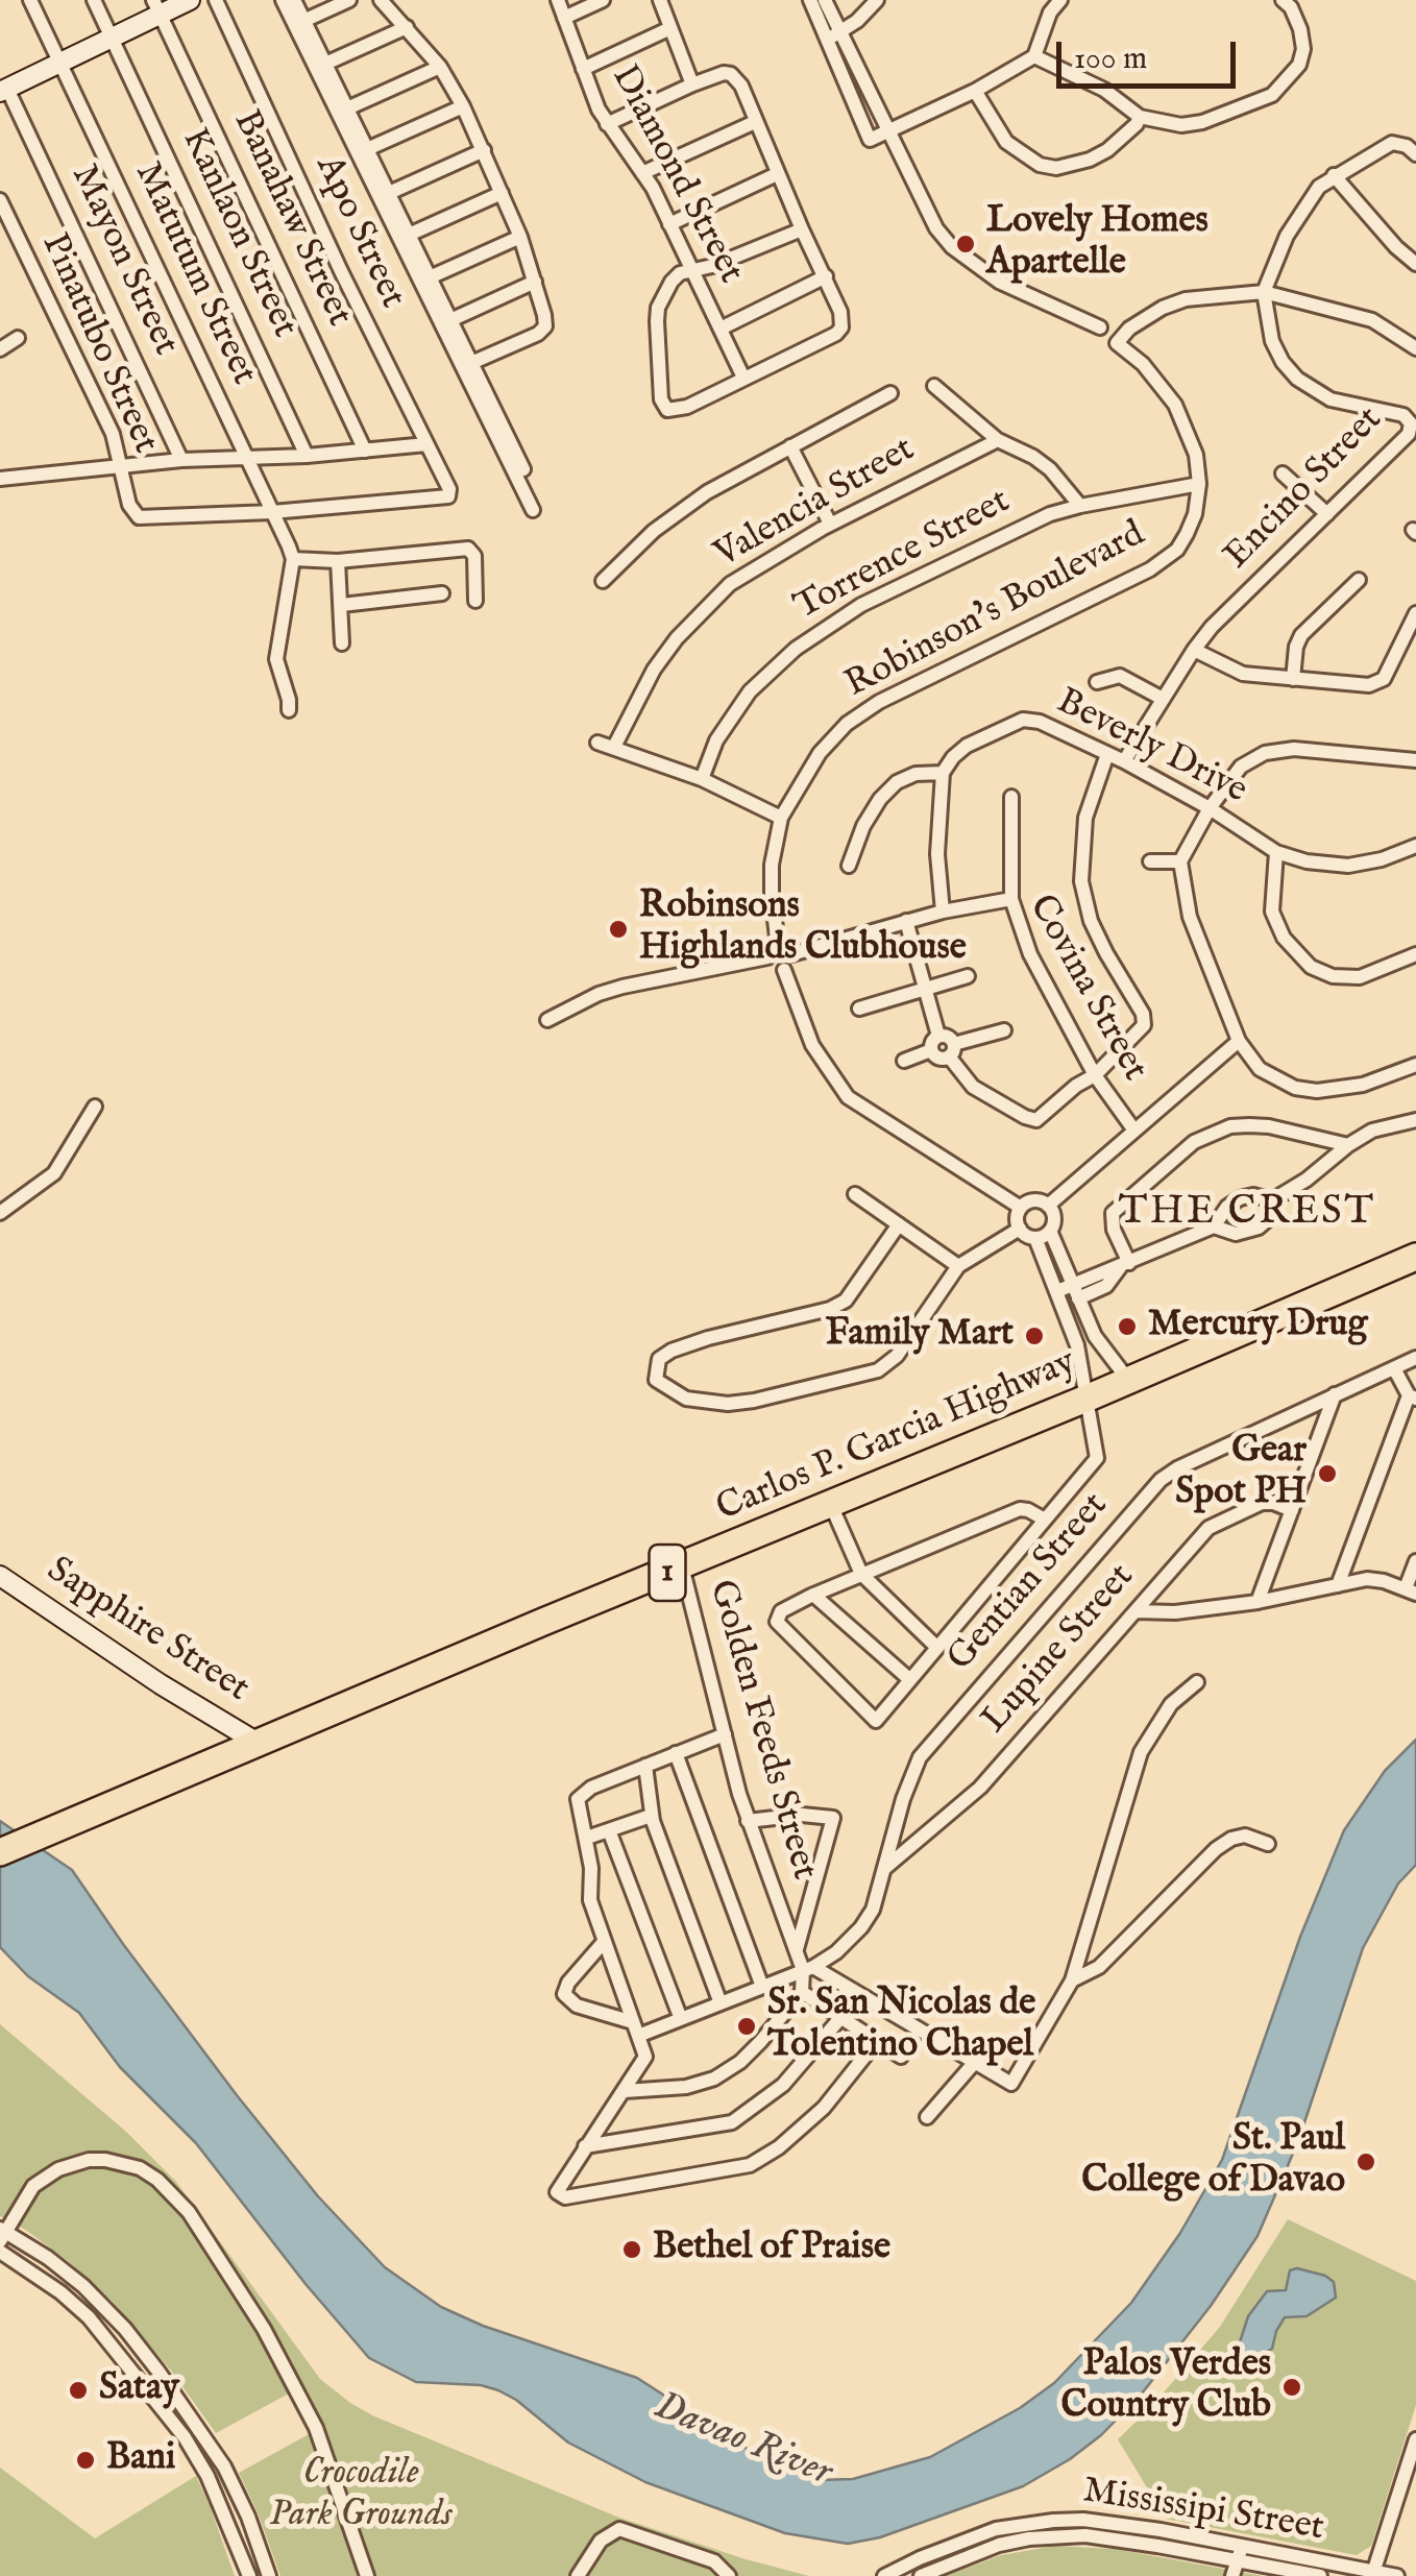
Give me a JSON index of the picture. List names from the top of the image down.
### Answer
{
  "streets": {
    "highway": ["Carlos P. Garcia Highway", "1"],
    "street": [
      "Diamond Street",
      "Banahaw Street",
      "Apo Street",
      "Kanlaon Street",
      "Mayon Street",
      "Matutum Street",
      "Pinatubo Street",
      "Encino Street",
      "Valencia Street",
      "Torrence Street",
      "Robinson's Boulevard",
      "Beverly Drive",
      "Covina Street",
      "Gentian Street",
      "Sapphire Street",
      "Lupine Street",
      "Golden Feeds Street",
      "Mississipi Street"
    ]
  },
  "crossings": [
    ["Apo Street", "Matutum Street"],
    ["Apo Street", "Pinatubo Street"],
    ["Matutum Street", "Pinatubo Street"],
    ["Encino Street", "Robinson's Boulevard"],
    ["Encino Street", "Beverly Drive"],
    ["Torrence Street", "Robinson's Boulevard"],
    ["Robinson's Boulevard", "Covina Street"],
    ["Carlos P. Garcia Highway", "Sapphire Street"],
    ["Carlos P. Garcia Highway", "Golden Feeds Street"],
    ["Gentian Street", "Lupine Street"],
    ["Gentian Street", "Golden Feeds Street"]
  ],
  "districts": ["THE CREST"],
  "water": ["Davao River"],
  "parks": ["Crocodile Park Grounds"],
  "places": [
    "Lovely Homes Apartelle",
    "Robinsons Highlands Clubhouse",
    "Mercury Drug",
    "Family Mart",
    "Gear Spot PH",
    "Sr. San Nicolas de Tolentino Chapel",
    "St. Paul College of Davao",
    "Bethel of Praise",
    "Palos Verdes Country Club",
    "Satay",
    "Bani"
  ],
  "scale_bar": "100 m"
}
